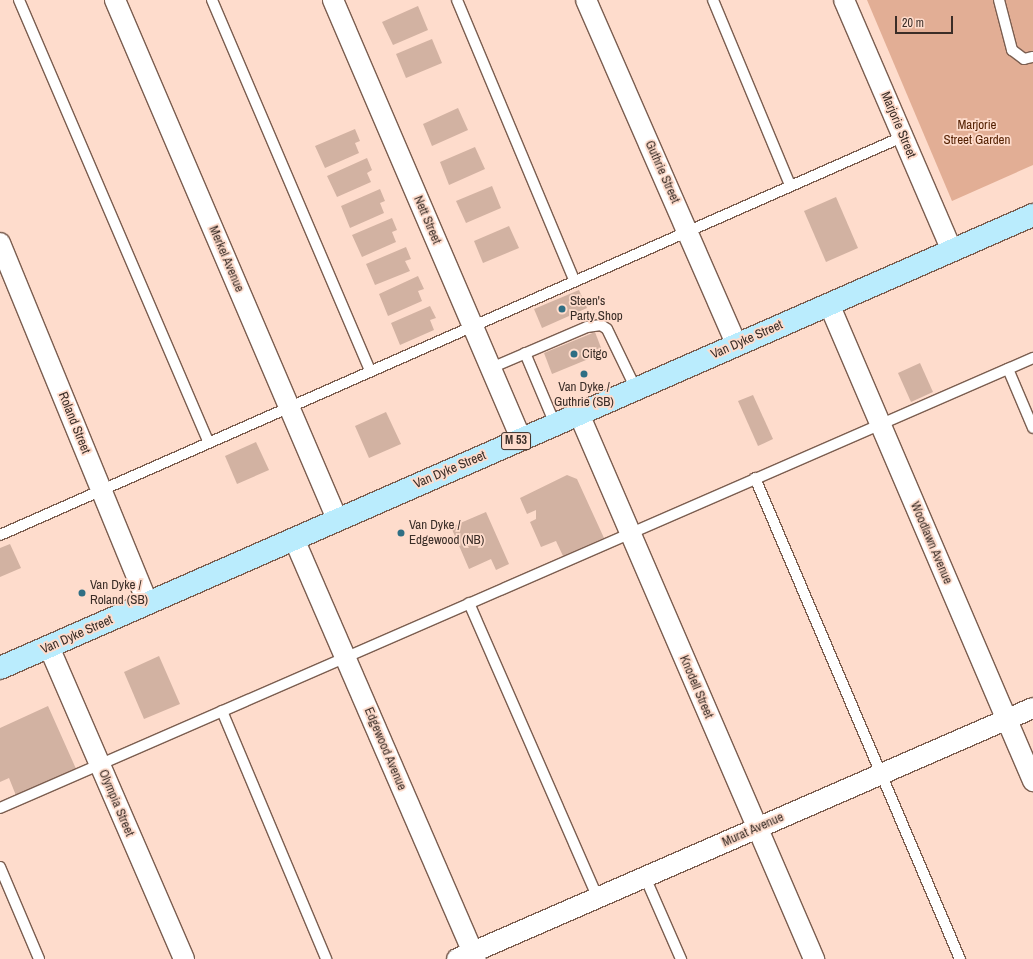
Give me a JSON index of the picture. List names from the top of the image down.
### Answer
{
  "streets": {
    "main road": ["Van Dyke Street", "M 53"],
    "street": [
      "Marjorie Street",
      "Guthrie Street",
      "Nett Street",
      "Merkel Avenue",
      "Roland Street",
      "Woodlawn Avenue",
      "Knodell Street",
      "Edgewood Avenue",
      "Olympia Street",
      "Murat Avenue"
    ]
  },
  "crossings": [
    ["Marjorie Street", "Van Dyke Street"],
    ["Guthrie Street", "Van Dyke Street"],
    ["Nett Street", "Van Dyke Street"],
    ["Merkel Avenue", "Van Dyke Street"],
    ["Van Dyke Street", "Roland Street"],
    ["Van Dyke Street", "Woodlawn Avenue"],
    ["Van Dyke Street", "Knodell Street"],
    ["Van Dyke Street", "Edgewood Avenue"],
    ["Van Dyke Street", "Olympia Street"],
    ["Woodlawn Avenue", "Murat Avenue"],
    ["Knodell Street", "Murat Avenue"],
    ["Edgewood Avenue", "Murat Avenue"]
  ],
  "parks": ["Marjorie Street Garden"],
  "places": [
    "Steen's Party Shop",
    "Citgo",
    "Van Dyke / Guthrie (SB)",
    "Van Dyke / Edgewood (NB)",
    "Van Dyke / Roland (SB)"
  ],
  "scale_bar": "20 m"
}
